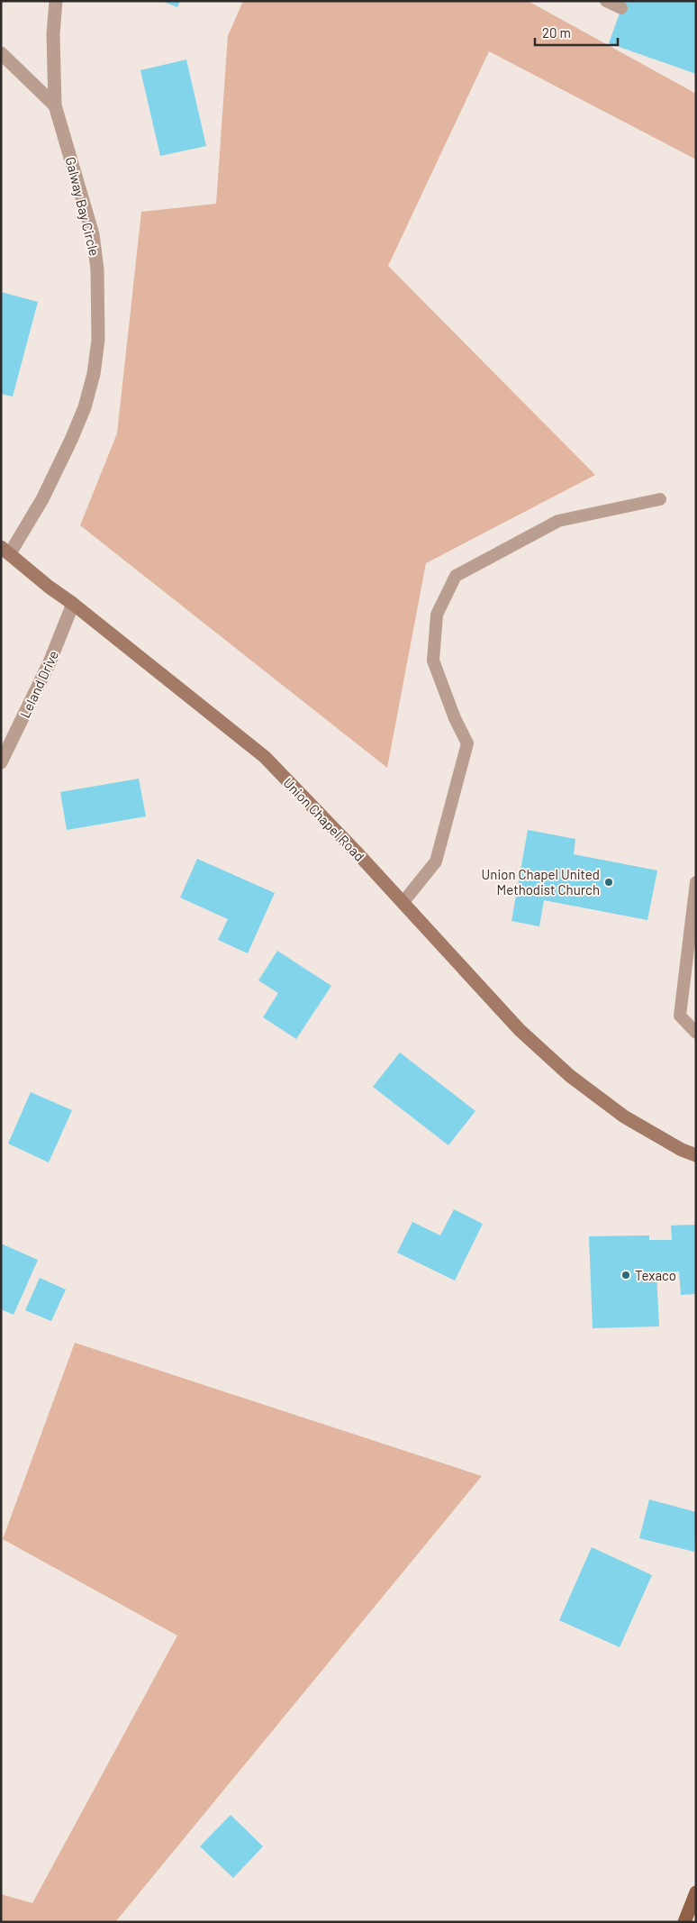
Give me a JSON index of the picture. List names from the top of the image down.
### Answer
{
  "streets": {
    "street": ["Galway Bay Circle", "Leland Drive", "Union Chapel Road"]
  },
  "crossings": [
    ["Galway Bay Circle", "Union Chapel Road"],
    ["Leland Drive", "Union Chapel Road"]
  ],
  "places": ["Union Chapel United Methodist Church", "Texaco"],
  "scale_bar": "20 m"
}
